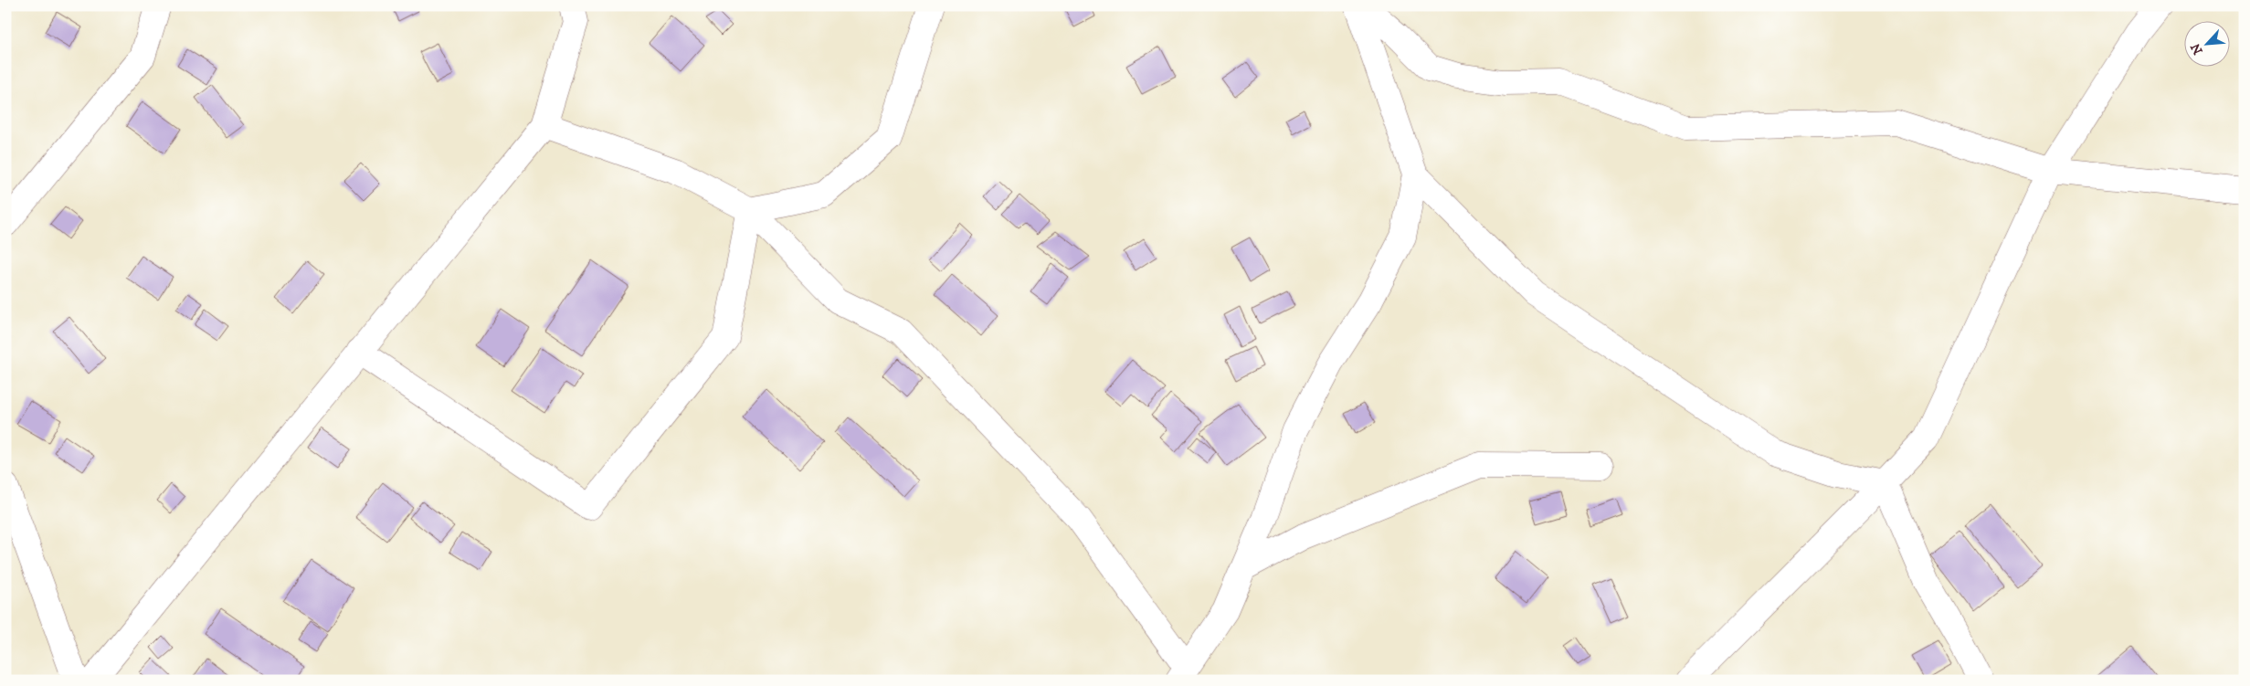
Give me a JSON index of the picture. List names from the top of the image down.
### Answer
{
  "north": "bottom left"
}
